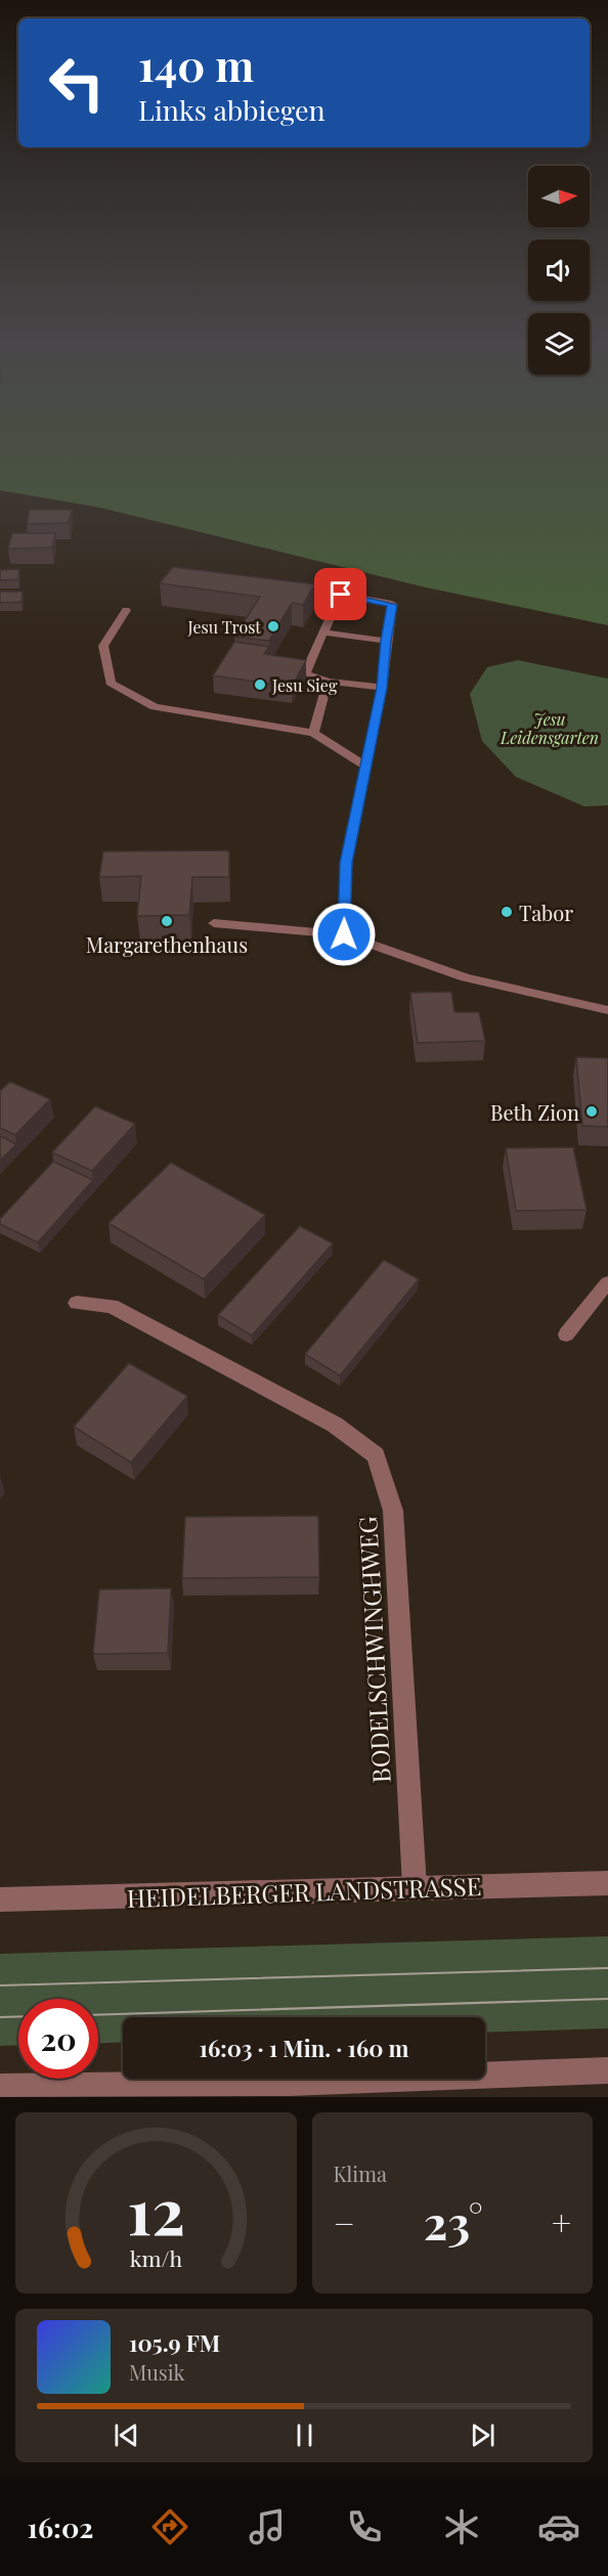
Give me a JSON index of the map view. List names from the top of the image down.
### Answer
{
  "streets": {
    "street": ["BODELSCHWINGHWEG", "HEIDELBERGER LANDSTRASSE"]
  },
  "crossings": [
    ["BODELSCHWINGHWEG", "HEIDELBERGER LANDSTRASSE"]
  ],
  "parks": ["Jesu Leidensgarten"],
  "places": [
    "Jesu Trost",
    "Jesu Sieg",
    "Tabor",
    "Margarethenhaus",
    "Beth Zion"
  ],
  "north": "right",
  "page": {
    "turn": ["140 m", "Links abbiegen"],
    "limit": "20",
    "trip": "16:03 · 1 Min. · 160 m",
    "tile": "Klima",
    "heat": ["−", "23°", "+"],
    "song": ["105.9 FM", "Musik"],
    "tabs": "16:02",
    "gauge": ["12", "km/h"]
  }
}
